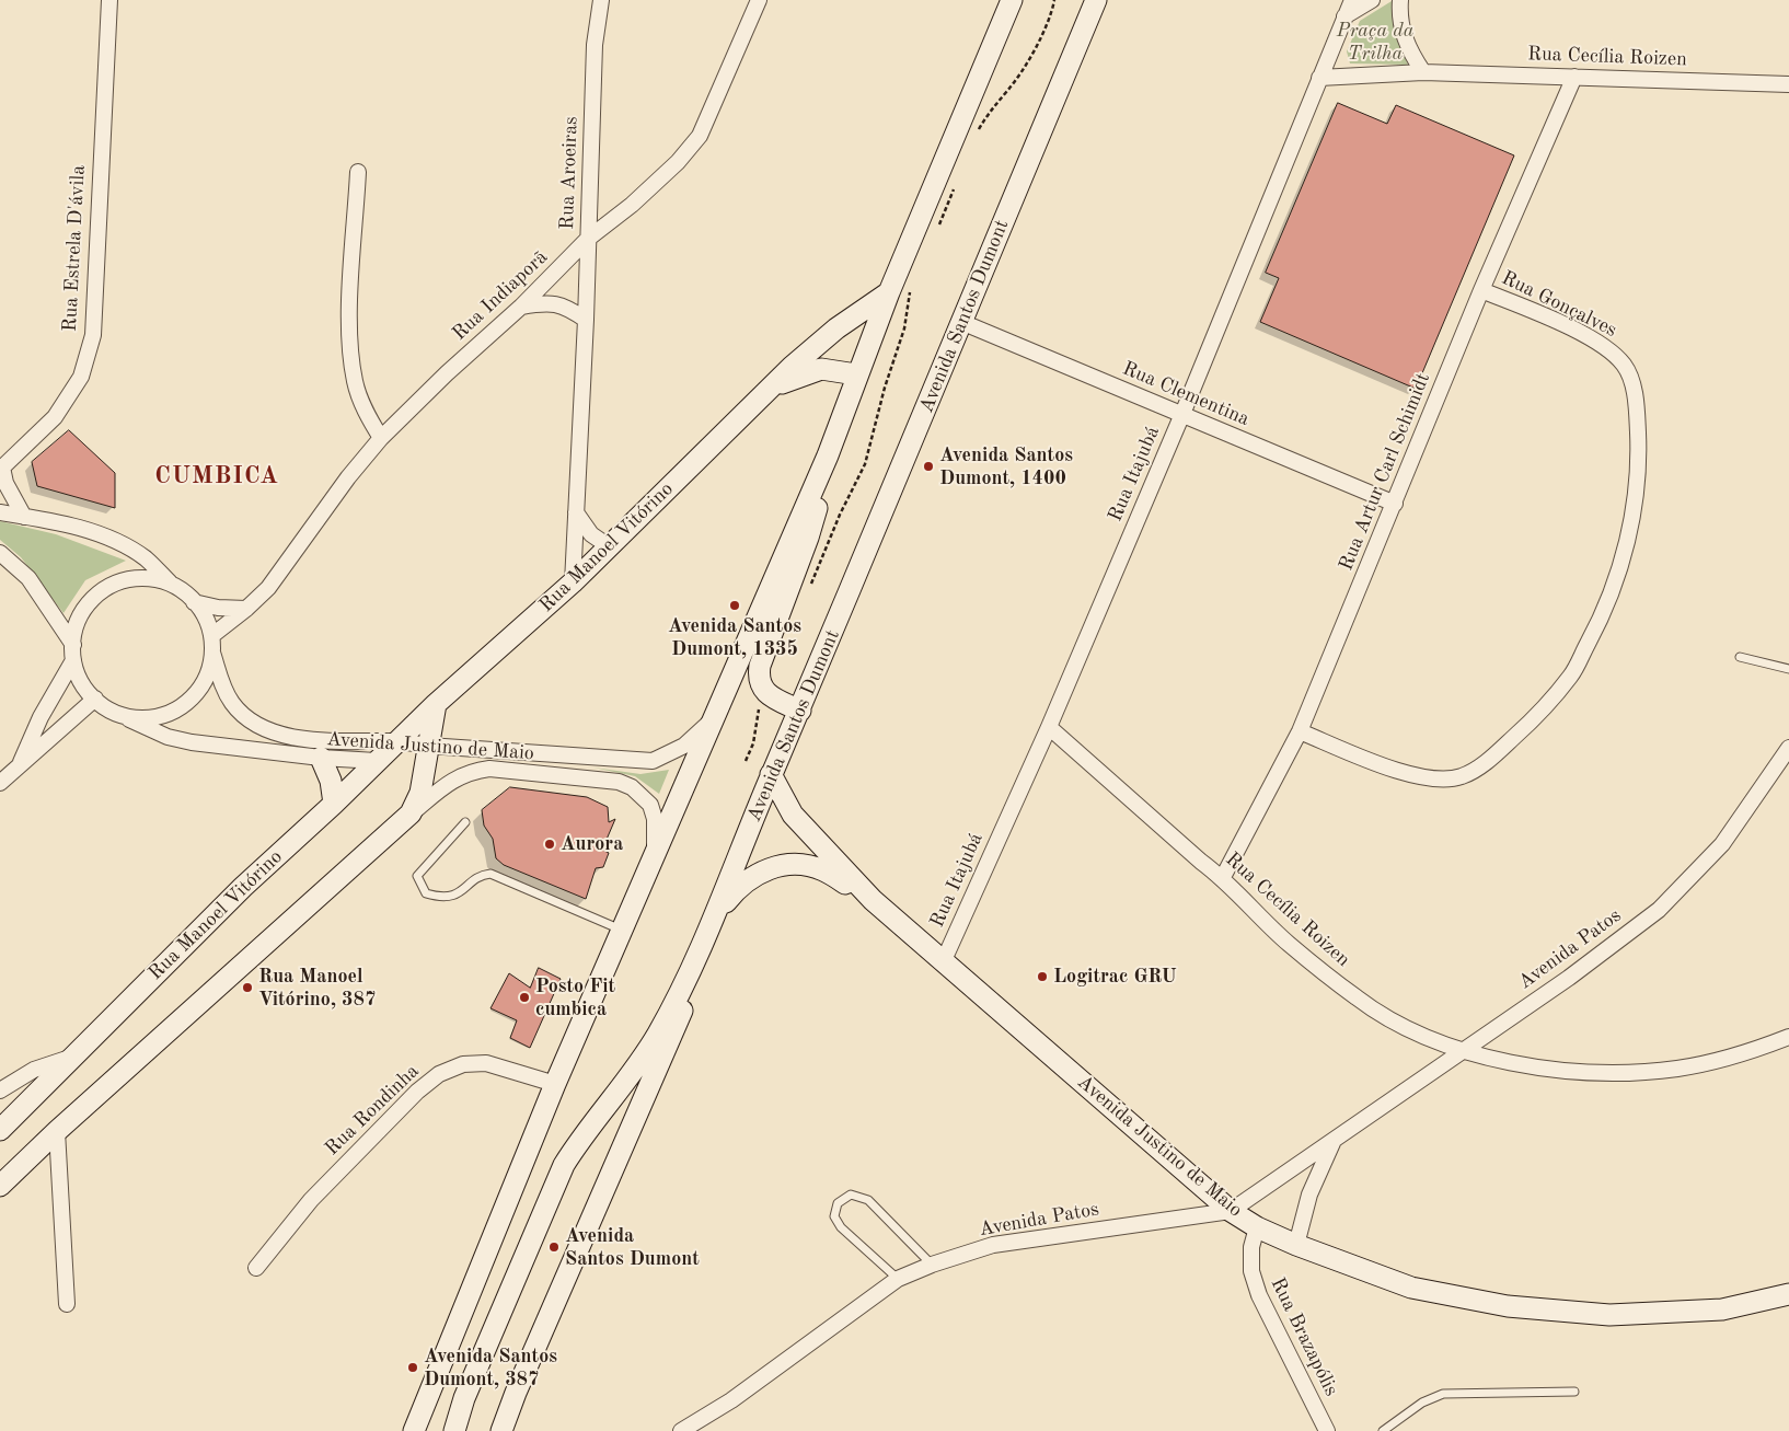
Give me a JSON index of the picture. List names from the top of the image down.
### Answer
{
  "streets": {
    "main road": ["Avenida Santos Dumont", "Rua Manoel Vitórino", "Avenida Justino de Maio"],
    "street": [
      "Rua Cecília Roizen",
      "Rua Aroeiras",
      "Rua Estrela D'ávila",
      "Rua Indiaporã",
      "Rua Gonçalves",
      "Rua Clementina",
      "Rua Artur Carl Schimidt",
      "Rua Itajubá",
      "Avenida Patos",
      "Rua Rondinha",
      "Rua Brazapólis"
    ]
  },
  "crossings": [
    ["Rua Cecília Roizen", "Rua Artur Carl Schimidt"],
    ["Rua Cecília Roizen", "Rua Itajubá"],
    ["Rua Cecília Roizen", "Avenida Patos"],
    ["Rua Aroeiras", "Rua Indiaporã"],
    ["Rua Aroeiras", "Rua Manoel Vitórino"],
    ["Rua Indiaporã", "Avenida Justino de Maio"],
    ["Rua Gonçalves", "Rua Artur Carl Schimidt"],
    ["Avenida Santos Dumont", "Rua Clementina"],
    ["Avenida Santos Dumont", "Avenida Justino de Maio"],
    ["Rua Clementina", "Rua Artur Carl Schimidt"],
    ["Rua Clementina", "Rua Itajubá"],
    ["Rua Itajubá", "Avenida Justino de Maio"],
    ["Rua Manoel Vitórino", "Avenida Justino de Maio"],
    ["Avenida Justino de Maio", "Avenida Patos"],
    ["Avenida Justino de Maio", "Rua Brazapólis"]
  ],
  "districts": ["CUMBICA"],
  "parks": ["Praça da Trilha"],
  "places": [
    "Avenida Santos Dumont, 1400",
    "Avenida Santos Dumont, 1335",
    "Aurora",
    "Logitrac GRU",
    "Rua Manoel Vitórino, 387",
    "Posto Fit cumbica",
    "Avenida Santos Dumont",
    "Avenida Santos Dumont, 387"
  ]
}
